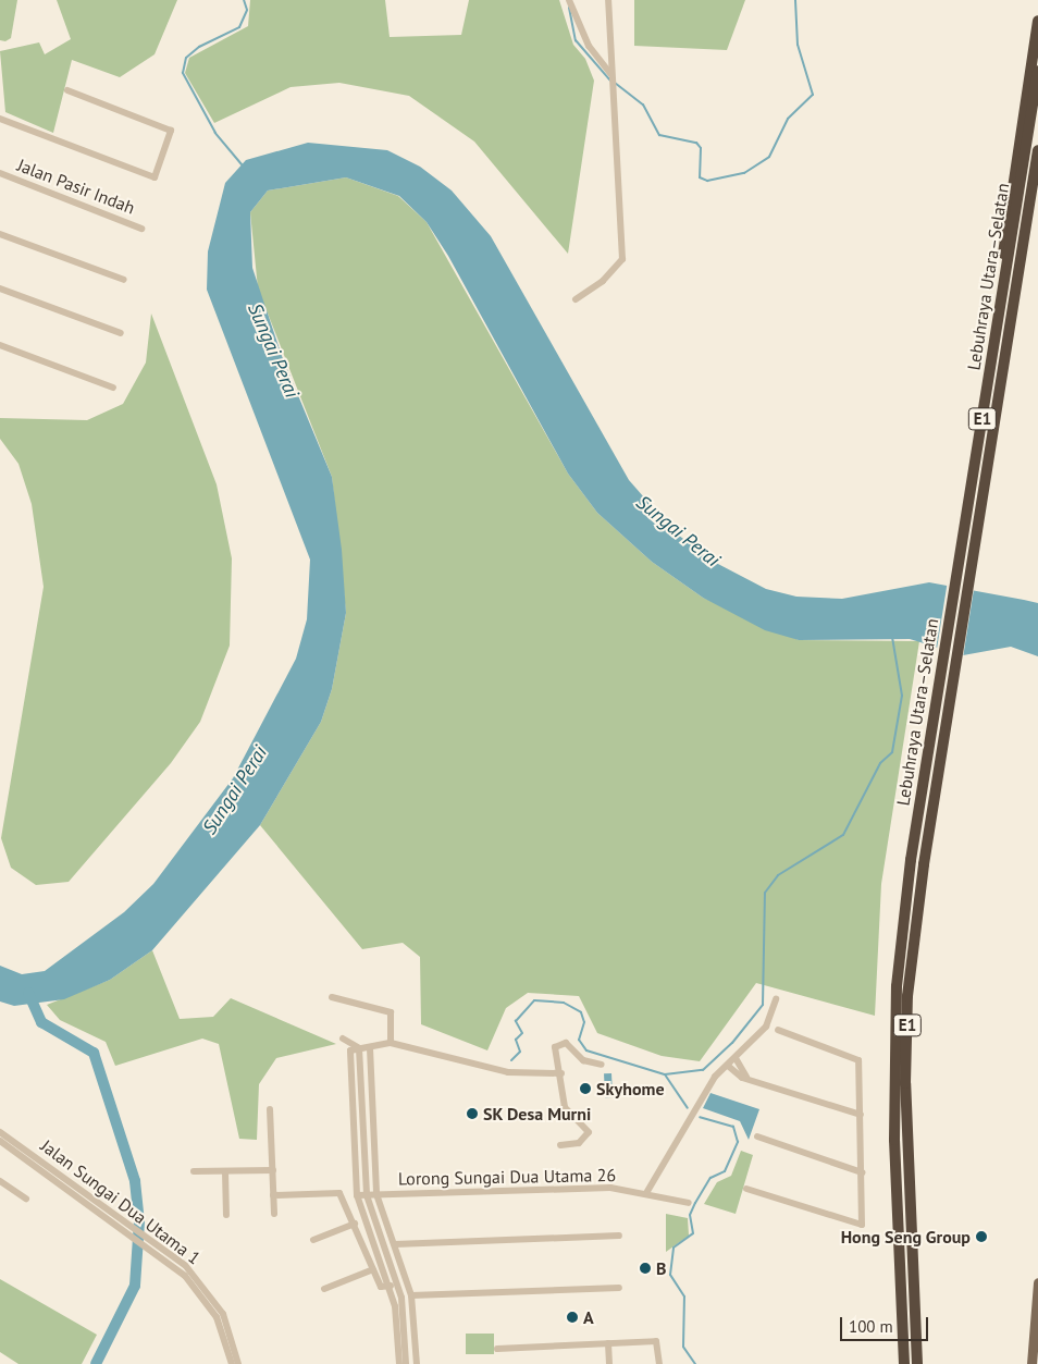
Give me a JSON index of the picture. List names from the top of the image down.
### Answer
{
  "streets": {
    "highway": ["Lebuhraya Utara–Selatan", "E1"],
    "street": ["Jalan Pasir Indah", "Lorong Sungai Dua Utama 26", "Jalan Sungai Dua Utama 1"]
  },
  "water": ["Sungai Perai"],
  "places": [
    "Skyhome",
    "SK Desa Murni",
    "Hong Seng Group",
    "B",
    "A"
  ],
  "scale_bar": "100 m"
}
